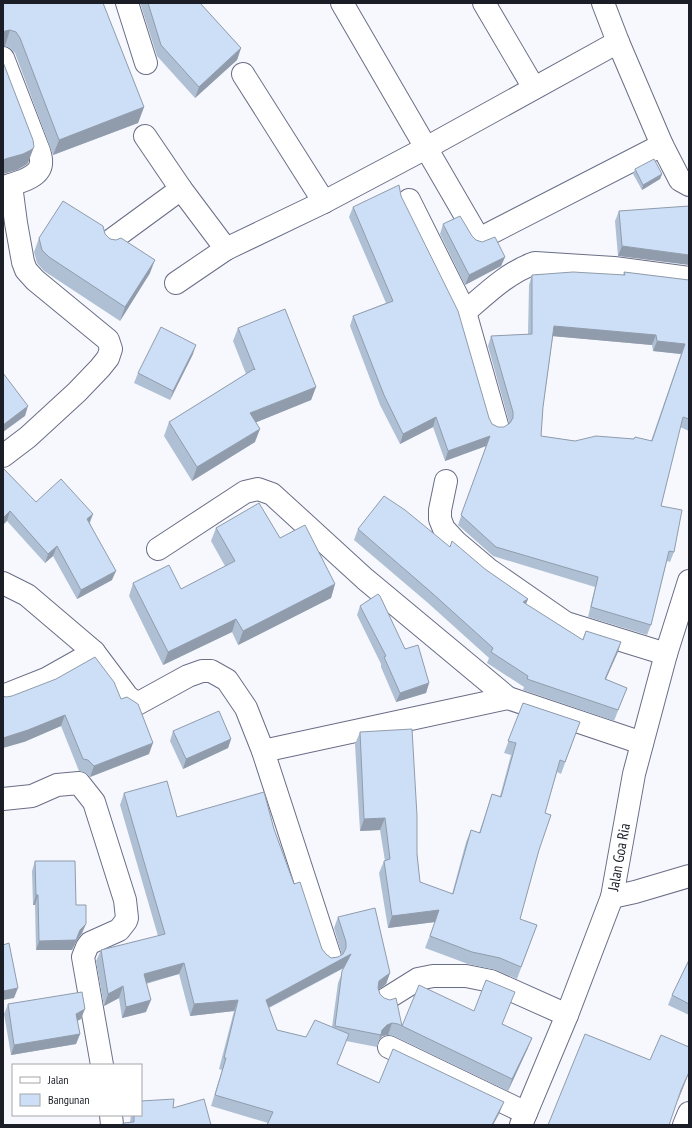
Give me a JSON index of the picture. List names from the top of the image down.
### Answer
{
  "streets": {
    "street": ["Jalan Goa Ria"]
  },
  "legend": ["Jalan", "Bangunan"]
}
